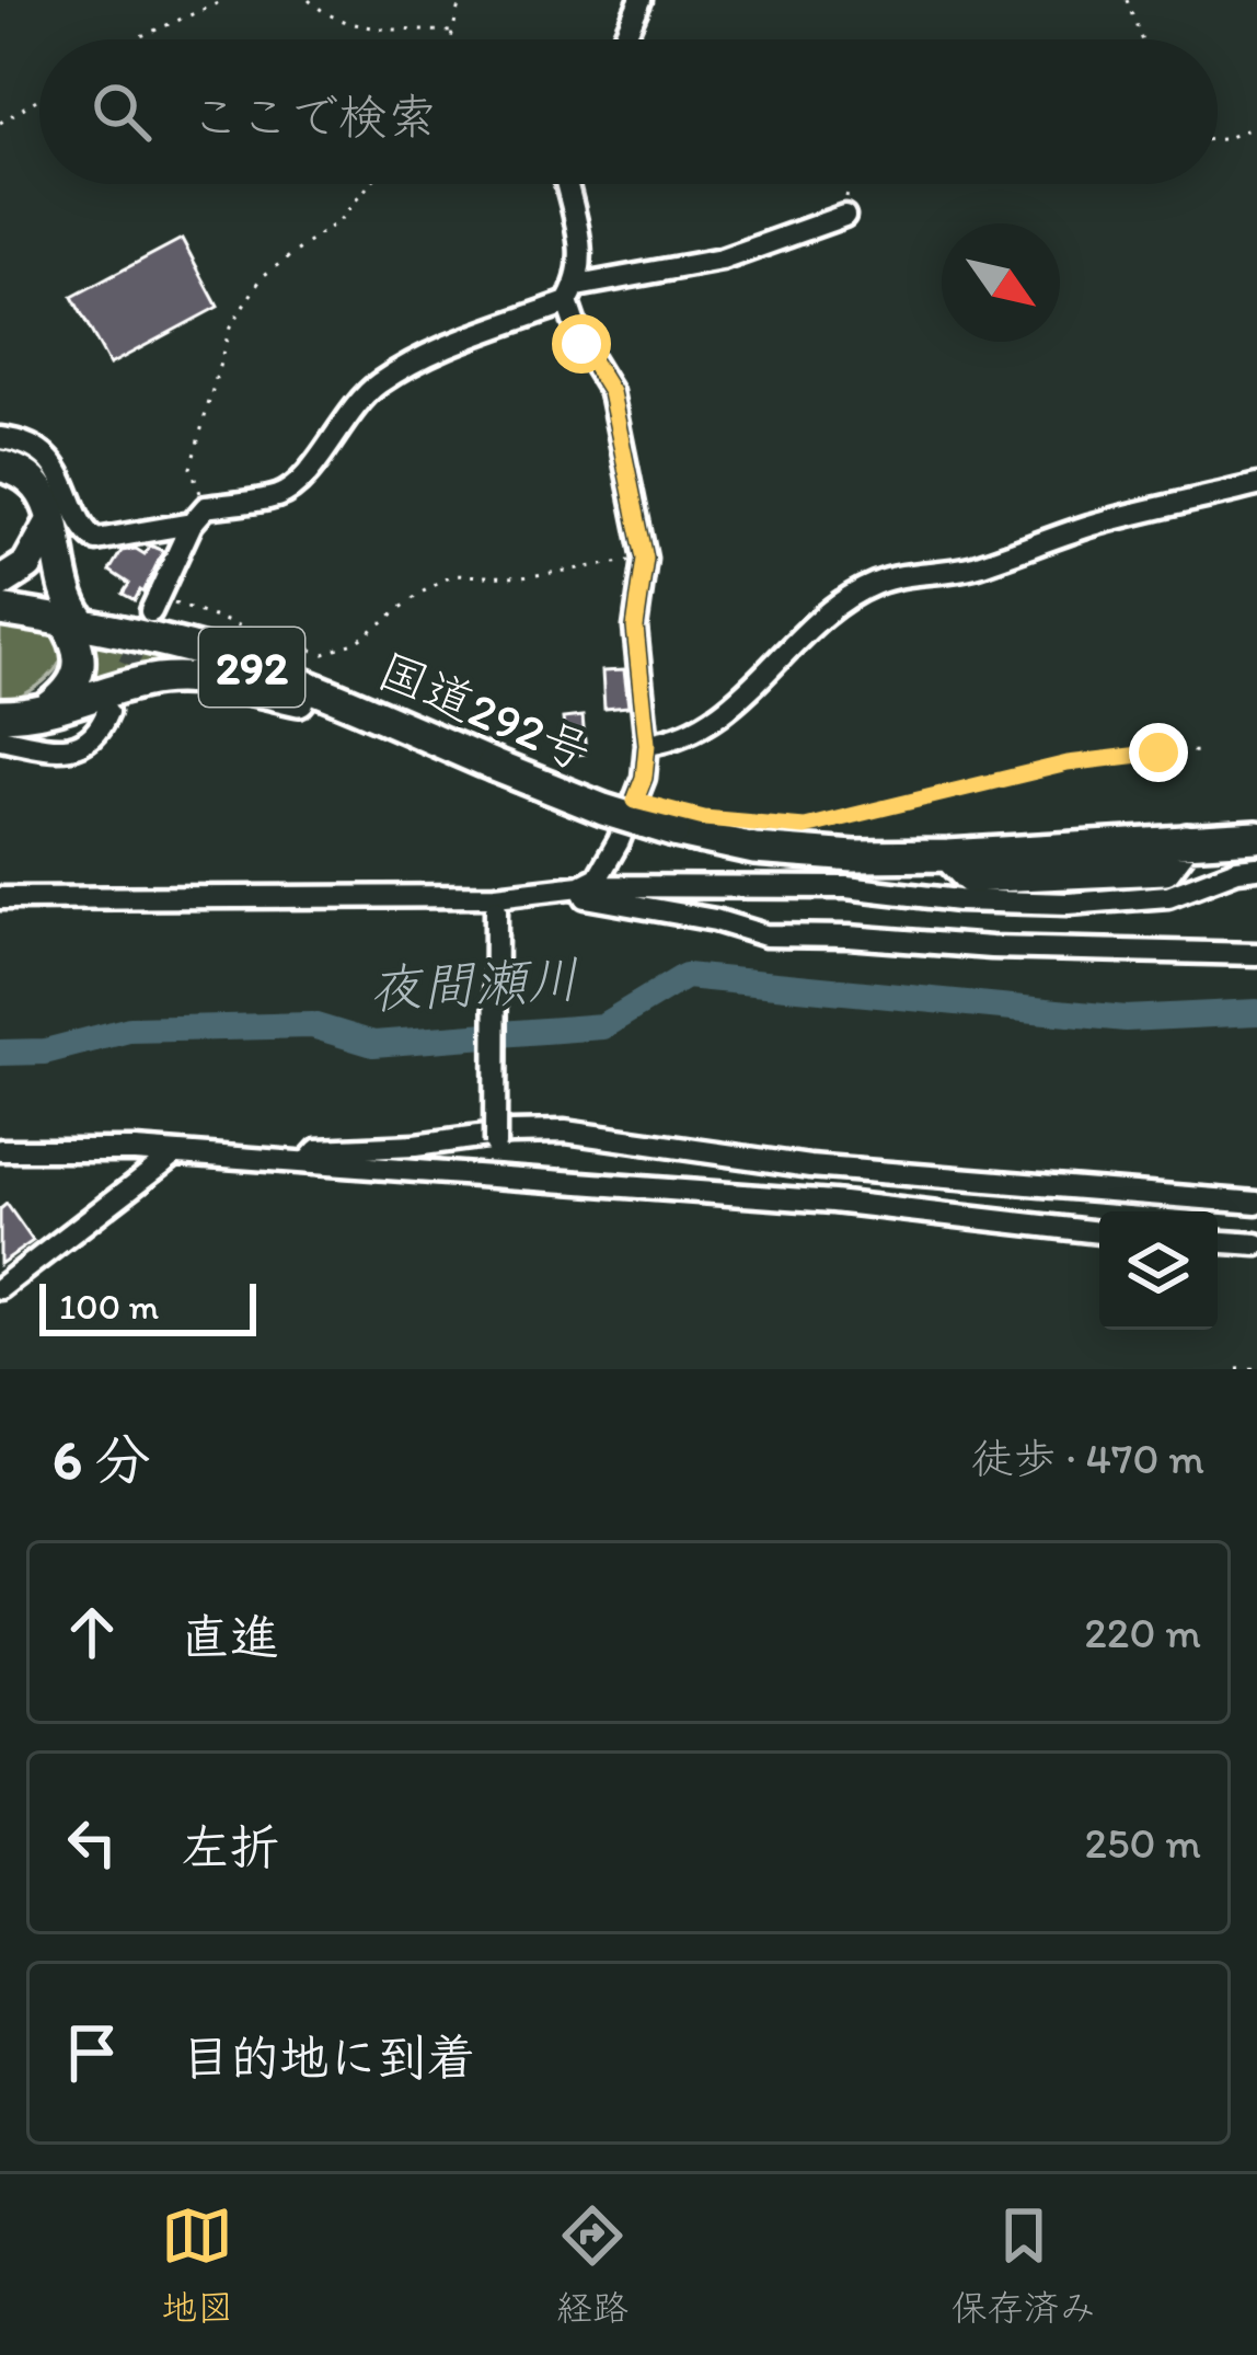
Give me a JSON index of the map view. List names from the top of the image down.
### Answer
{
  "streets": {
    "highway": ["292", "国道292号"]
  },
  "water": ["夜間瀬川"],
  "scale_bar": "100 m",
  "north": "bottom right",
  "page": {
    "search": "ここで検索",
    "scale": "100 m",
    "heading": ["6 分", "徒歩 · 470 m"],
    "list": [
      ["直進", "220 m"],
      ["左折", "250 m"],
      "目的地に到着"
    ],
    "nav": ["地図", "経路", "保存済み"]
  }
}
